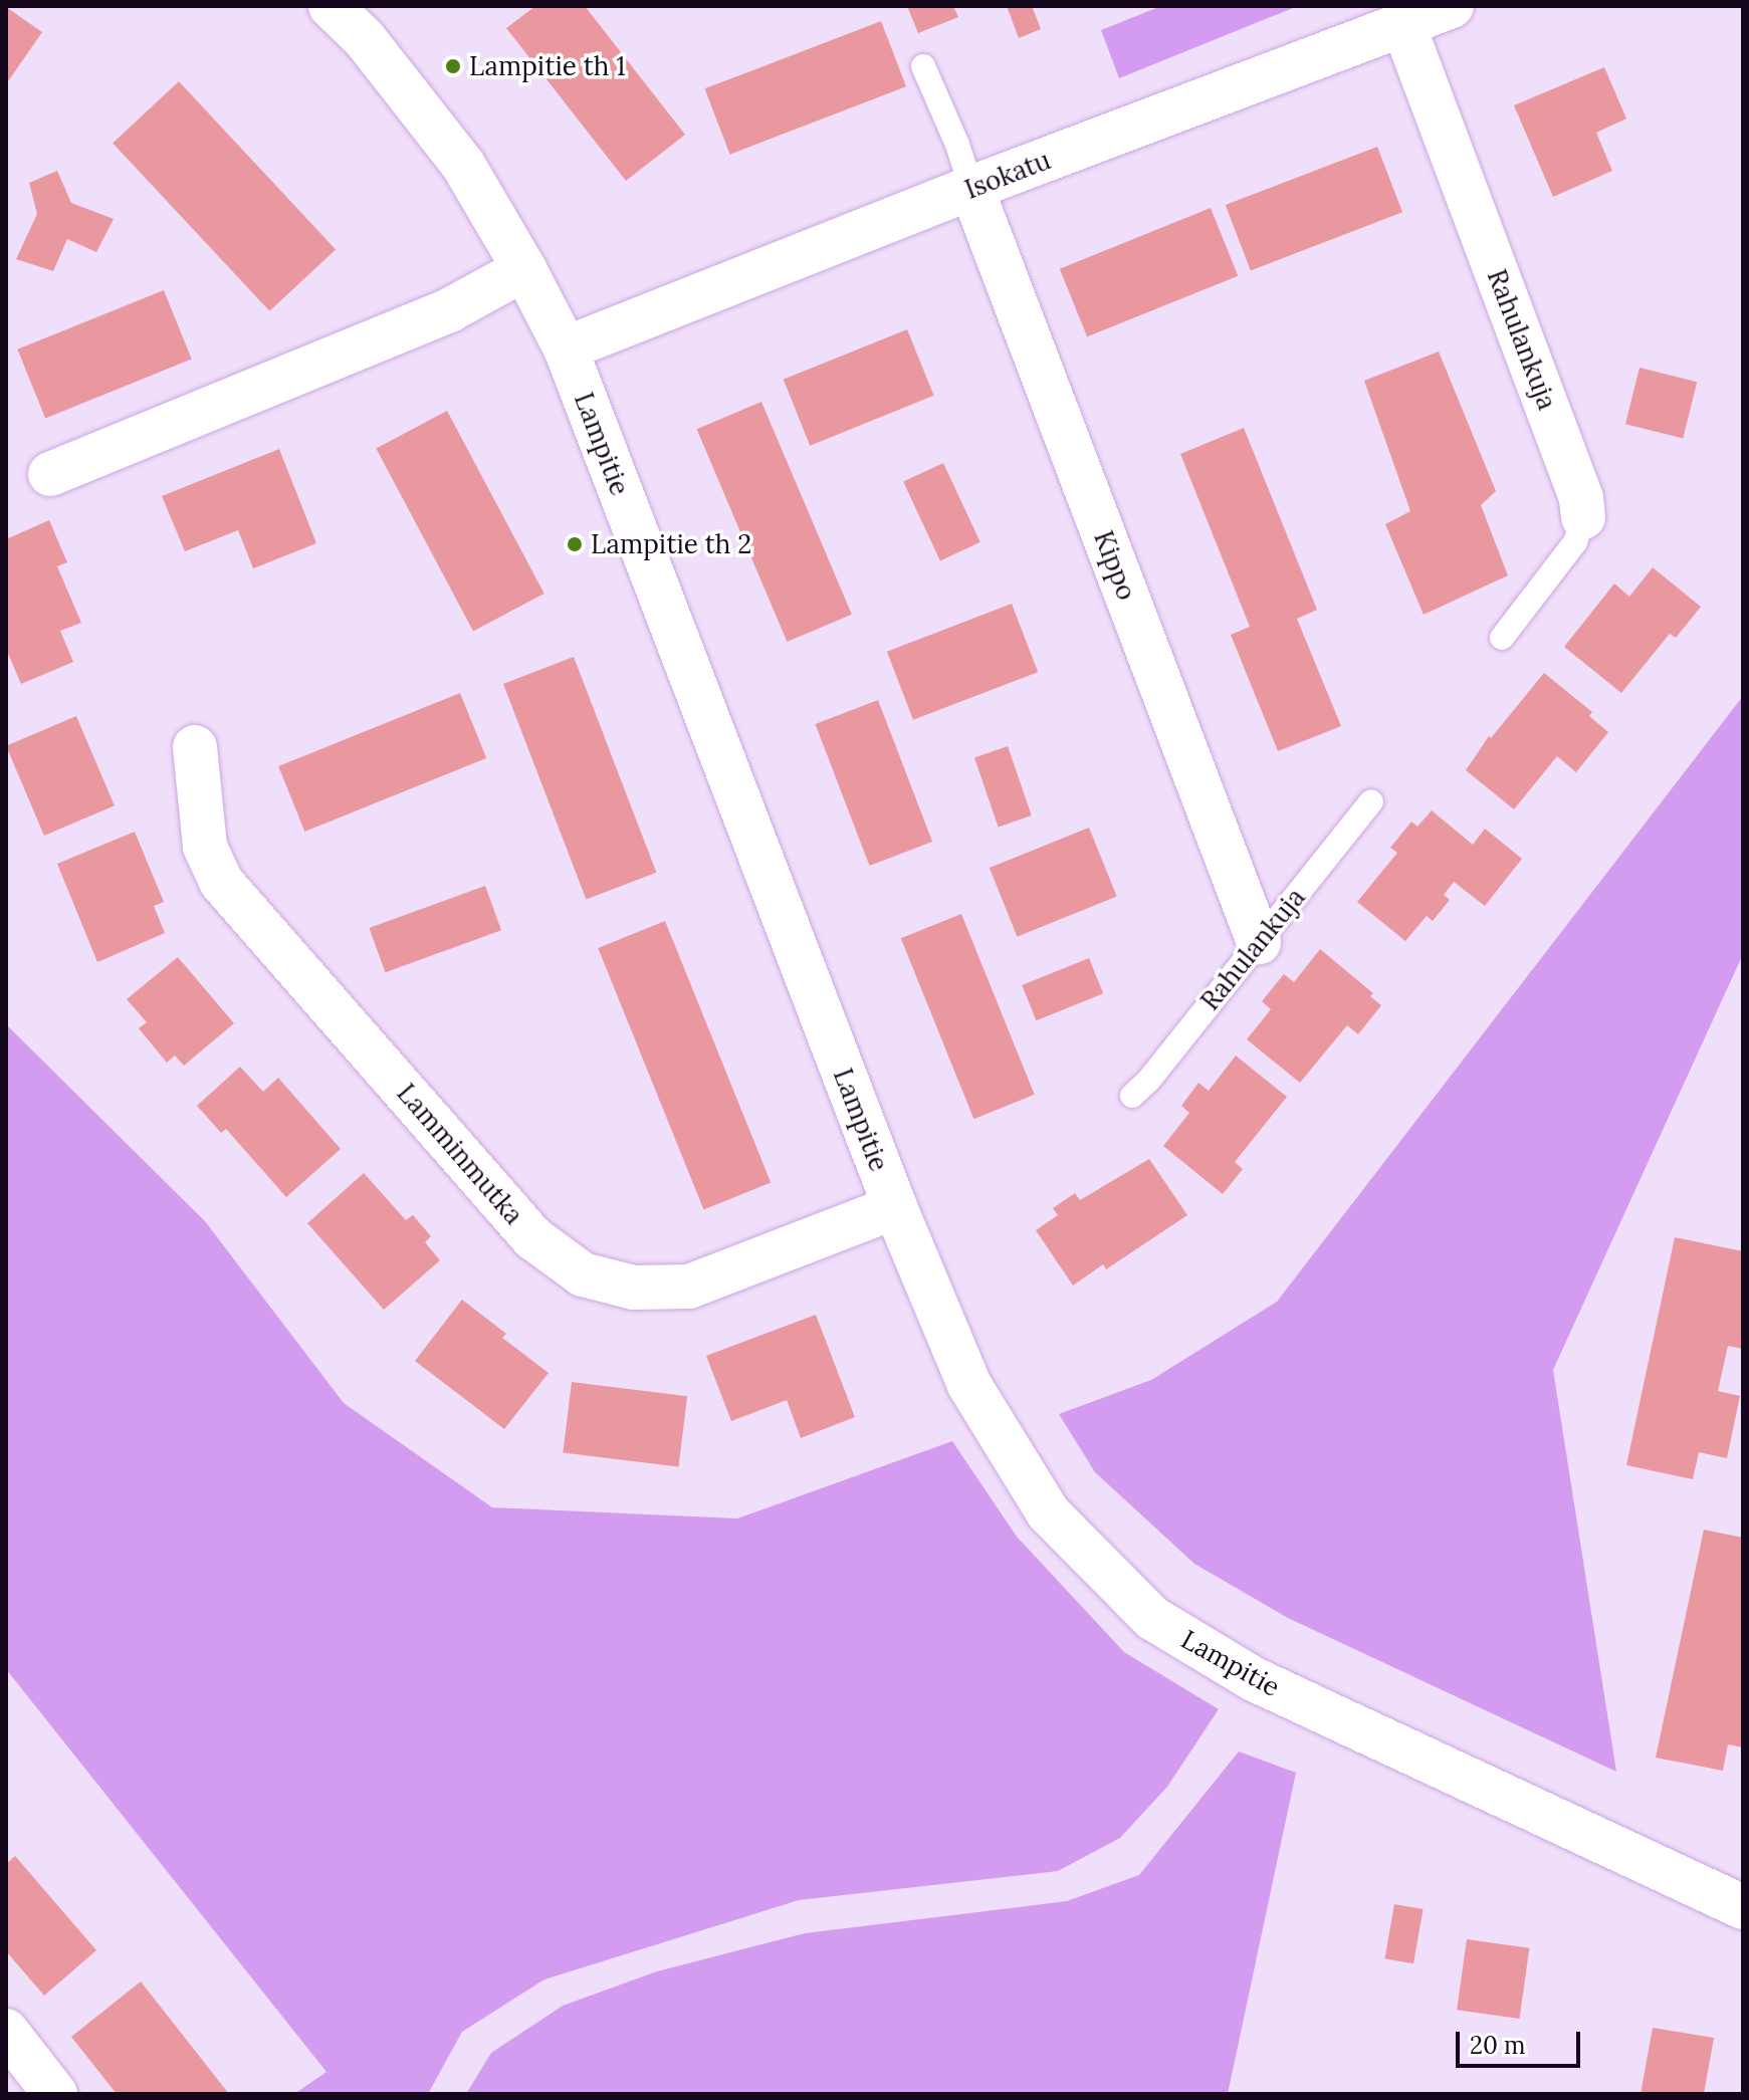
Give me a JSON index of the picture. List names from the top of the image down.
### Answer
{
  "streets": {
    "street": [
      "Isokatu",
      "Rahulankuja",
      "Lampitie",
      "Kippo",
      "Lamminmutka"
    ]
  },
  "crossings": [
    ["Isokatu", "Rahulankuja"],
    ["Isokatu", "Lampitie"],
    ["Isokatu", "Kippo"],
    ["Rahulankuja", "Kippo"],
    ["Lampitie", "Lamminmutka"]
  ],
  "places": ["Lampitie th 1", "Lampitie th 2"],
  "scale_bar": "20 m"
}
